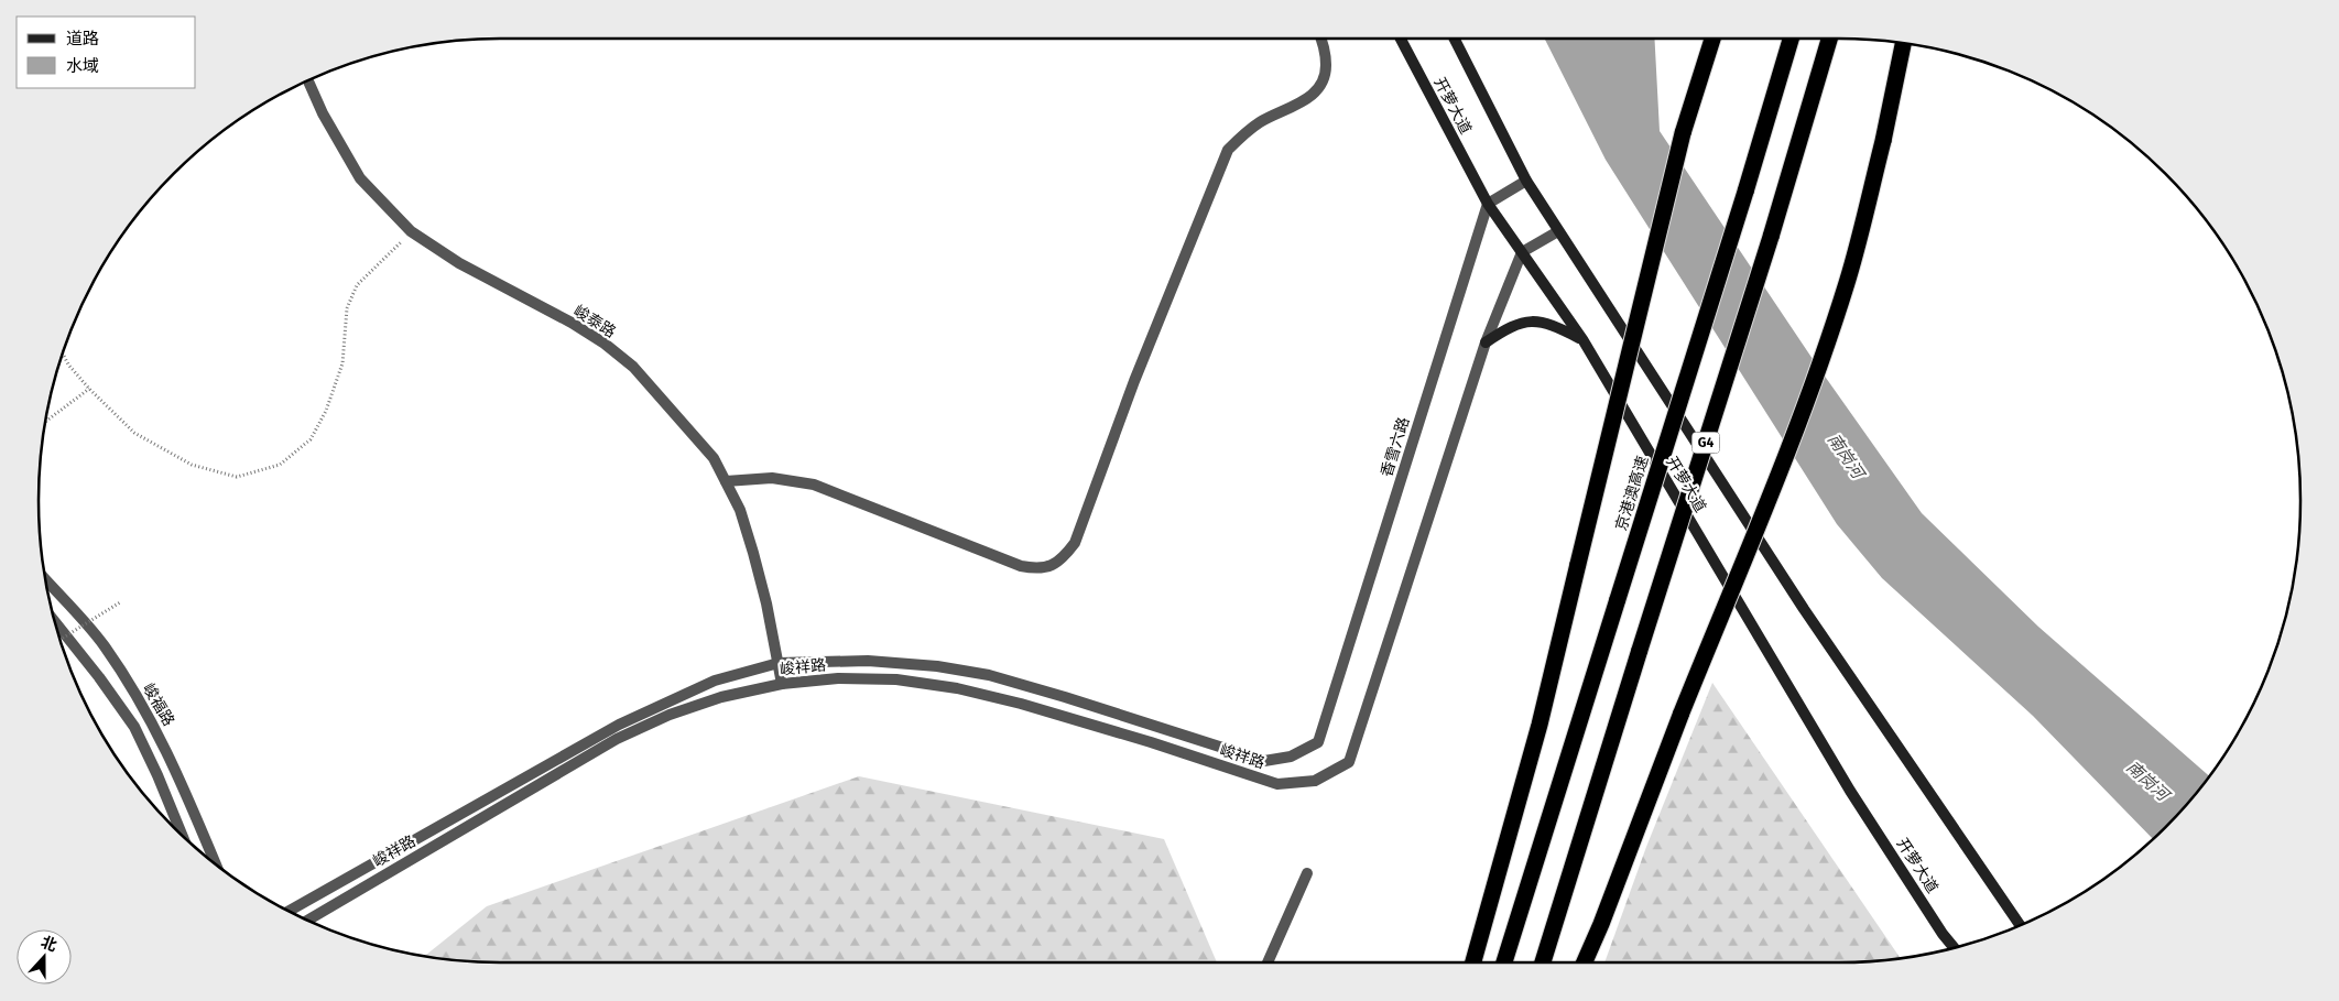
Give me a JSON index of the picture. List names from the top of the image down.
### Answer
{
  "streets": {
    "highway": ["G4", "京港澳高速"],
    "main road": ["开萝大道"],
    "street": [
      "峻泰路",
      "香雪六路",
      "峻祥路",
      "峻福路"
    ]
  },
  "crossings": [
    ["开萝大道", "香雪六路"],
    ["峻泰路", "峻祥路"],
    ["香雪六路", "峻祥路"]
  ],
  "water": ["南岗河"],
  "legend": ["道路", "水域"],
  "north": "top"
}
